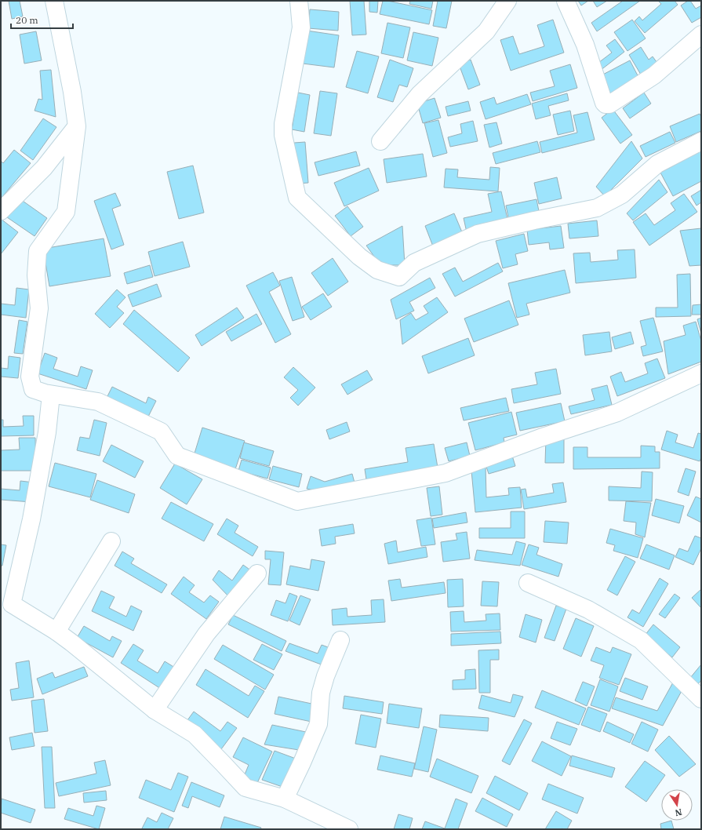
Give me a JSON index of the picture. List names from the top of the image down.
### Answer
{
  "scale_bar": "20 m",
  "north": "bottom"
}
